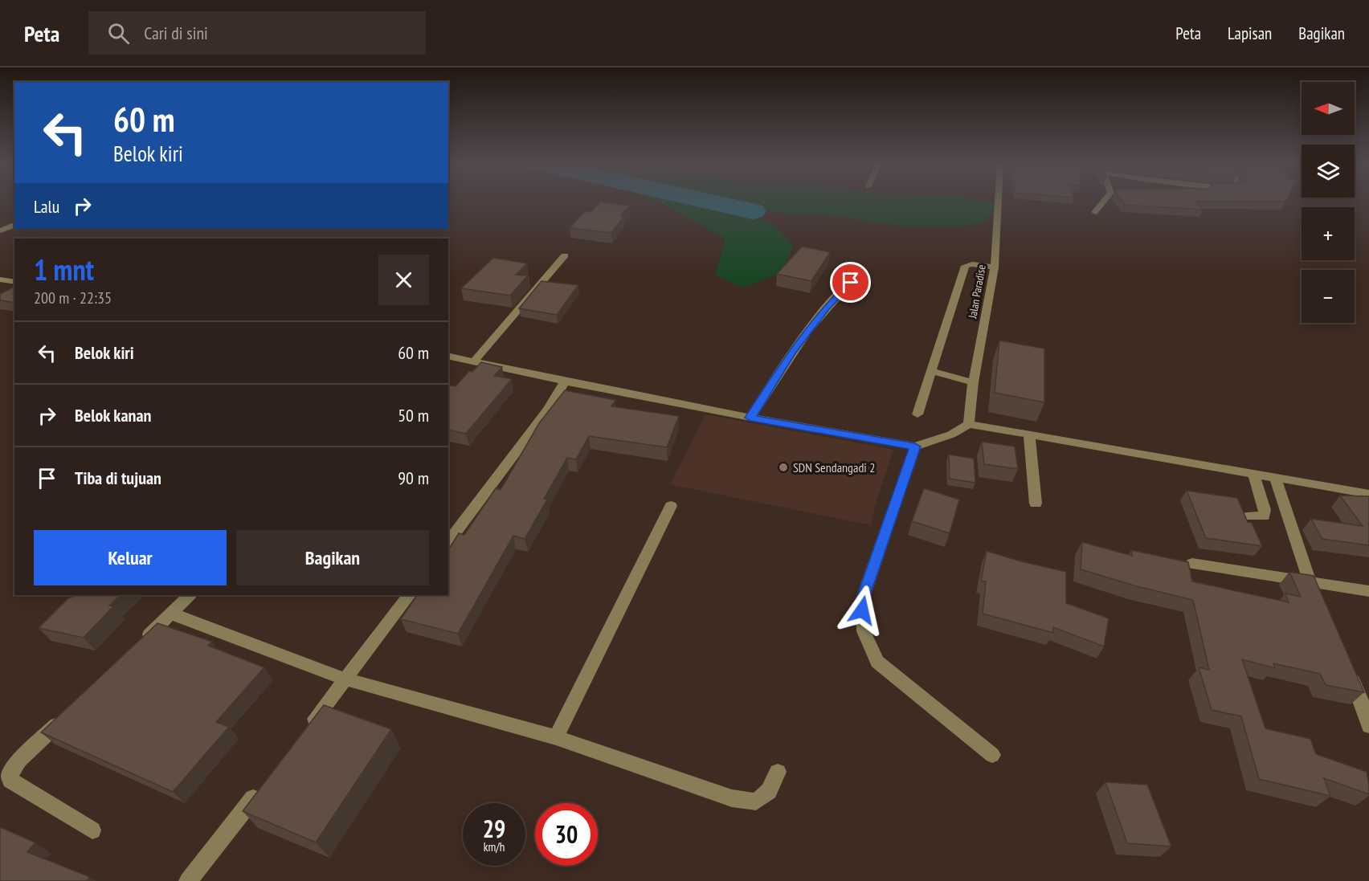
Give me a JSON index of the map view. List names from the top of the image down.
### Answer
{
  "streets": {
    "street": ["Jalan Paradise"]
  },
  "places": ["SDN Sendangadi 2"],
  "north": "left",
  "page": {
    "header": "Peta",
    "search": "Cari di sini",
    "nav": ["Peta", "Lapisan", "Bagikan"],
    "map_buttons": ["+", "−"],
    "turn": ["60 m", "Belok kiri"],
    "then": "Lalu",
    "heading": ["1 mnt", "200 m · 22:35"],
    "list": [
      {
        "name": "Belok kiri",
        "value": "60 m"
      },
      {
        "name": "Belok kanan",
        "value": "50 m"
      },
      {
        "name": "Tiba di tujuan",
        "value": "90 m"
      }
    ],
    "buttons": ["Keluar", "Bagikan"],
    "speed": "29 km/h",
    "limit": "30"
  }
}
